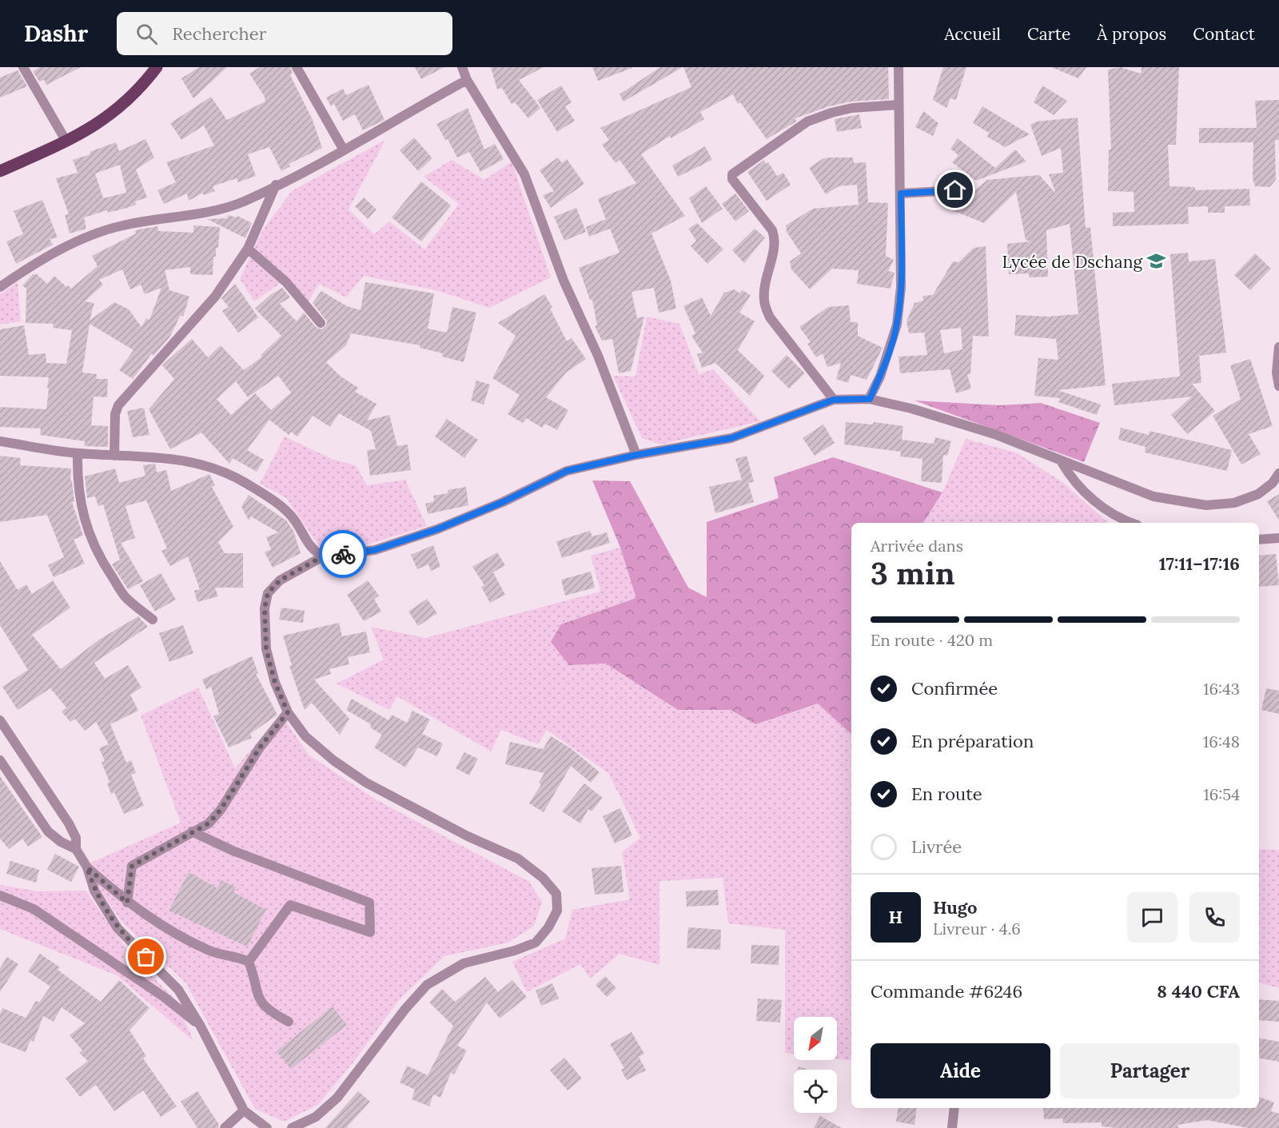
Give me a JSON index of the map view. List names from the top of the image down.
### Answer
{
  "places": {
    "school or university": ["Lycée de Dschang"]
  },
  "north": "bottom left",
  "page": {
    "header": "Dashr",
    "search": "Rechercher",
    "nav": [
      "Accueil",
      "Carte",
      "À propos",
      "Contact"
    ],
    "heading": ["3 min", "Arrivée dans", "17:11–17:16"],
    "panel": [
      "Hugo",
      "Livreur · 4.6",
      "Commande #6246",
      "8 440 CFA"
    ],
    "bar": "En route · 420 m",
    "list": [
      ["Confirmée", "16:43"],
      ["En préparation", "16:48"],
      ["En route", "16:54"],
      "Livrée"
    ],
    "round": "H",
    "buttons": ["Aide", "Partager"]
  }
}
